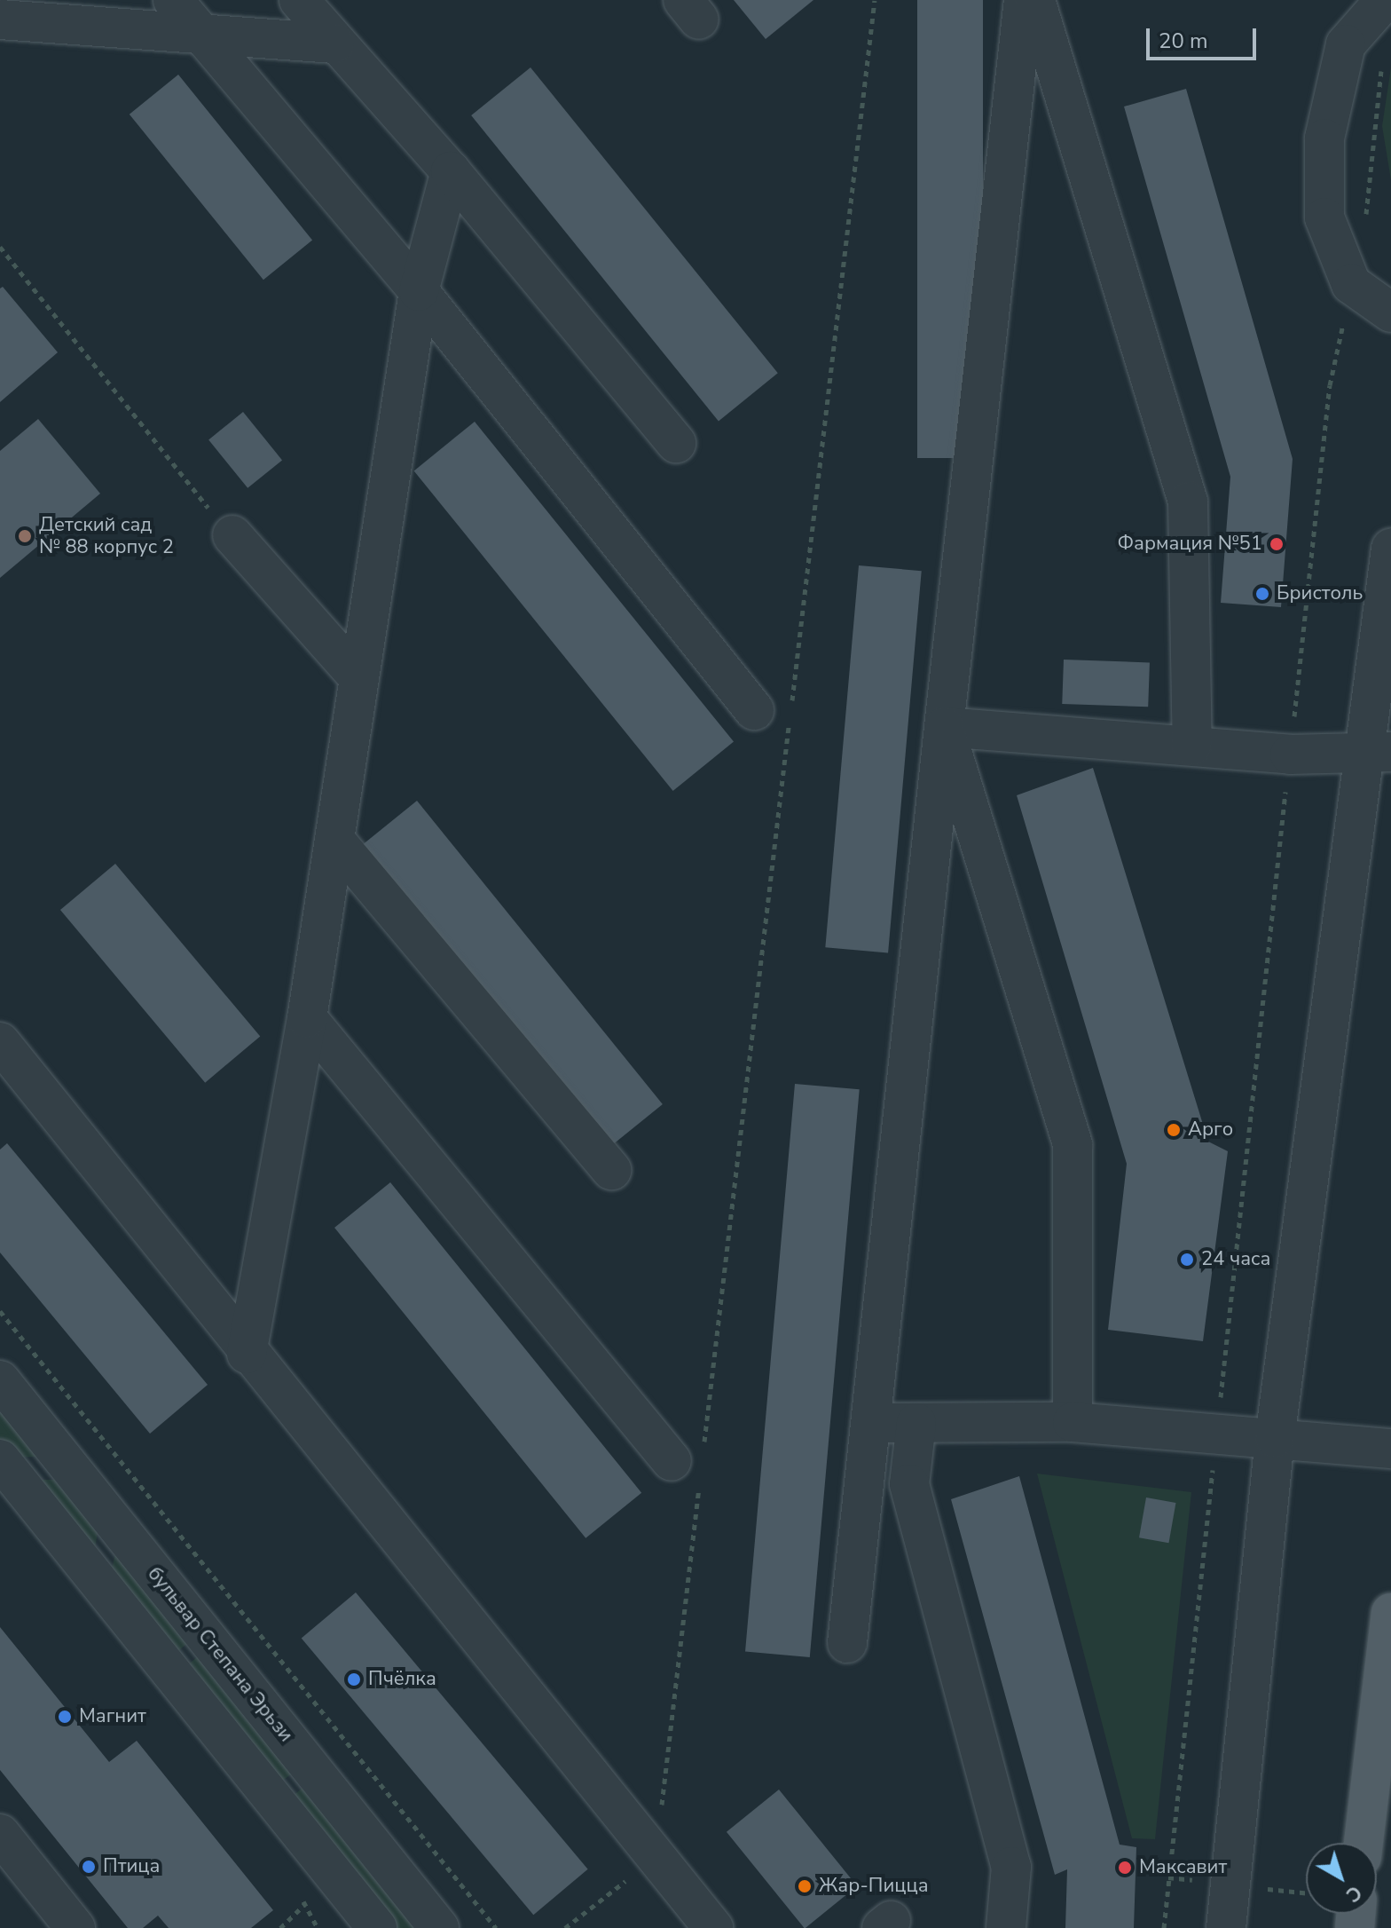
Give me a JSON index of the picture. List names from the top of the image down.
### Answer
{
  "streets": {
    "street": ["бульвар Степана Эрьзи"]
  },
  "places": [
    "Детский сад № 88 корпус 2",
    "Фармация №51",
    "Бристоль",
    "Арго",
    "24 часа",
    "Пчёлка",
    "Магнит",
    "Птица",
    "Максавит",
    "Жар-Пицца"
  ],
  "scale_bar": "20 m",
  "north": "bottom right"
}
